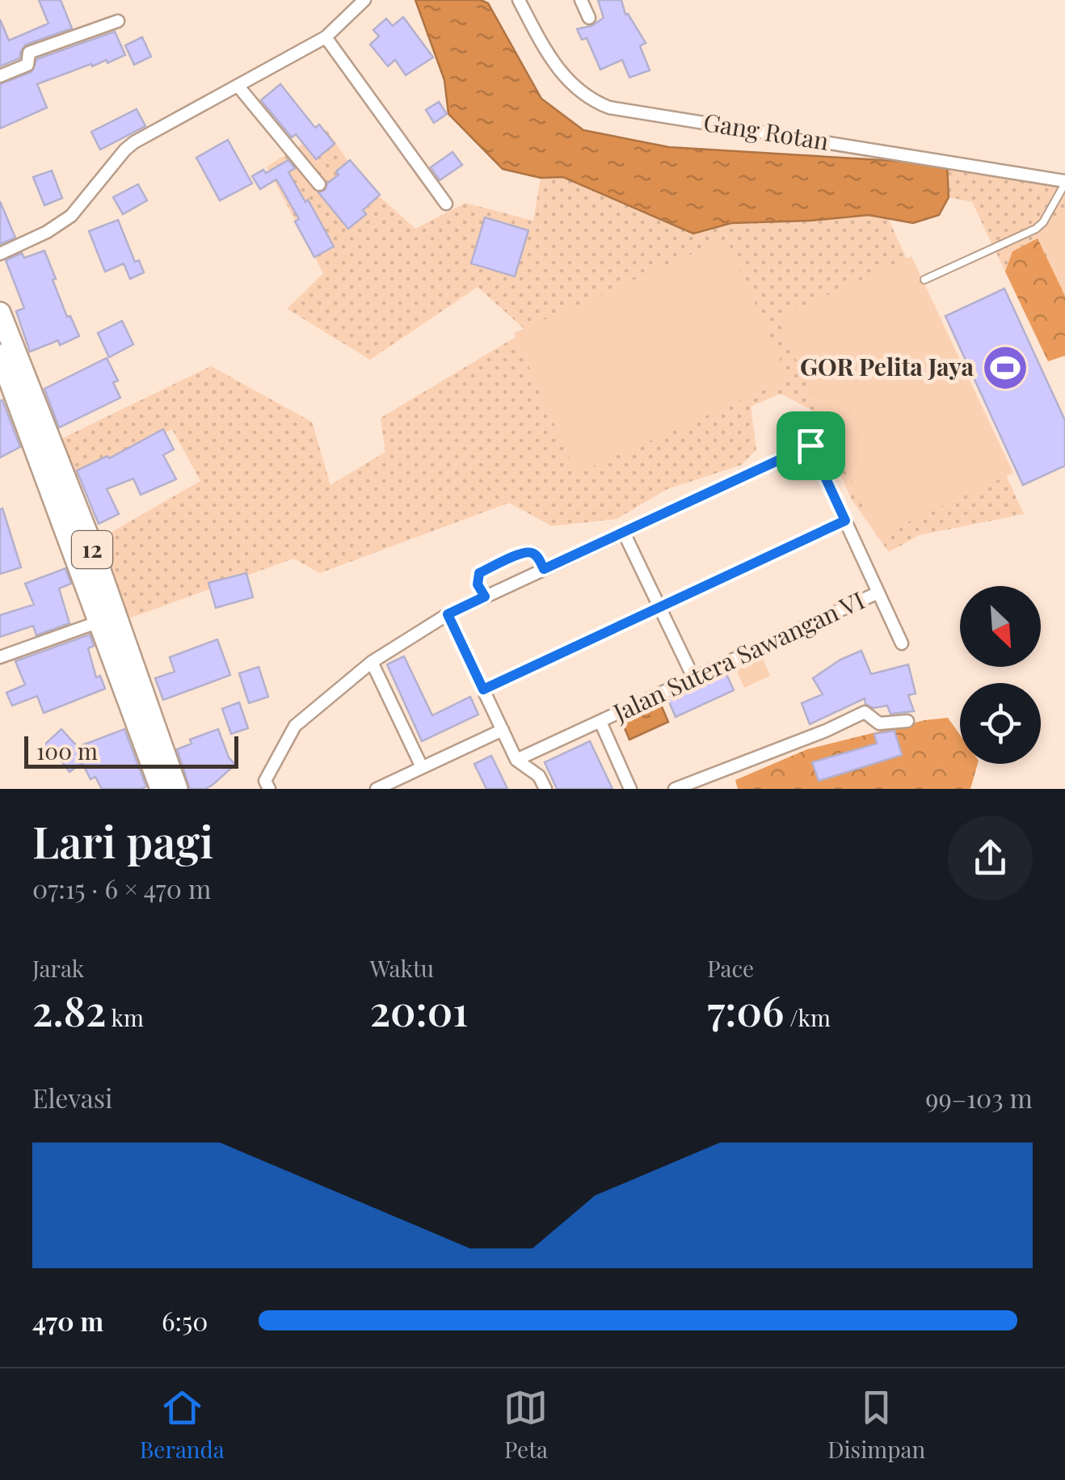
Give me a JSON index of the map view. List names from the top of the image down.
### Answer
{
  "streets": {
    "highway": ["12"],
    "street": ["Gang Rotan", "Jalan Sutera Sawangan VI"]
  },
  "places": {
    "sports": ["GOR Pelita Jaya"]
  },
  "scale_bar": "100 m",
  "north": "bottom right",
  "page": {
    "scale": "100 m",
    "heading": ["Lari pagi", "07:15 · 6 × 470 m"],
    "stats": [
      ["Jarak", "2.82 km"],
      ["Waktu", "20:01"],
      ["Pace", "7:06 /km"]
    ],
    "chart": ["Elevasi", "99–103 m"],
    "list": [
      {
        "name": "470 m",
        "note": "6:50"
      }
    ],
    "tabs": ["Beranda", "Peta", "Disimpan"]
  }
}
